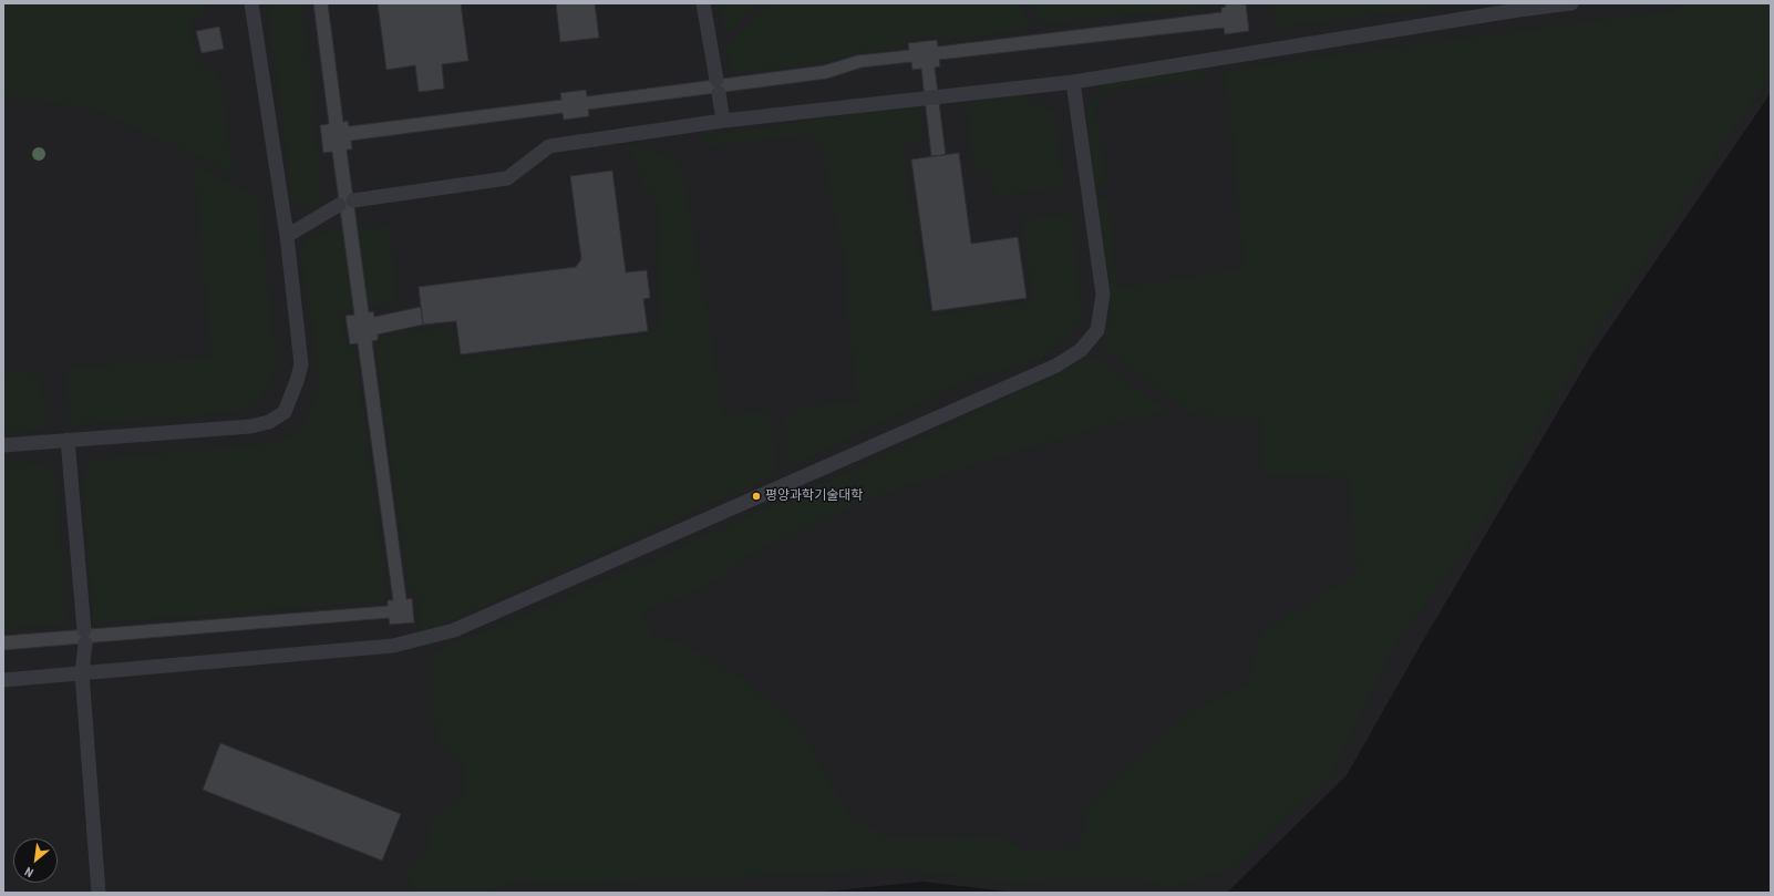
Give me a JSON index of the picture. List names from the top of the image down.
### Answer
{
  "places": ["평양과학기술대학"],
  "north": "bottom left"
}
